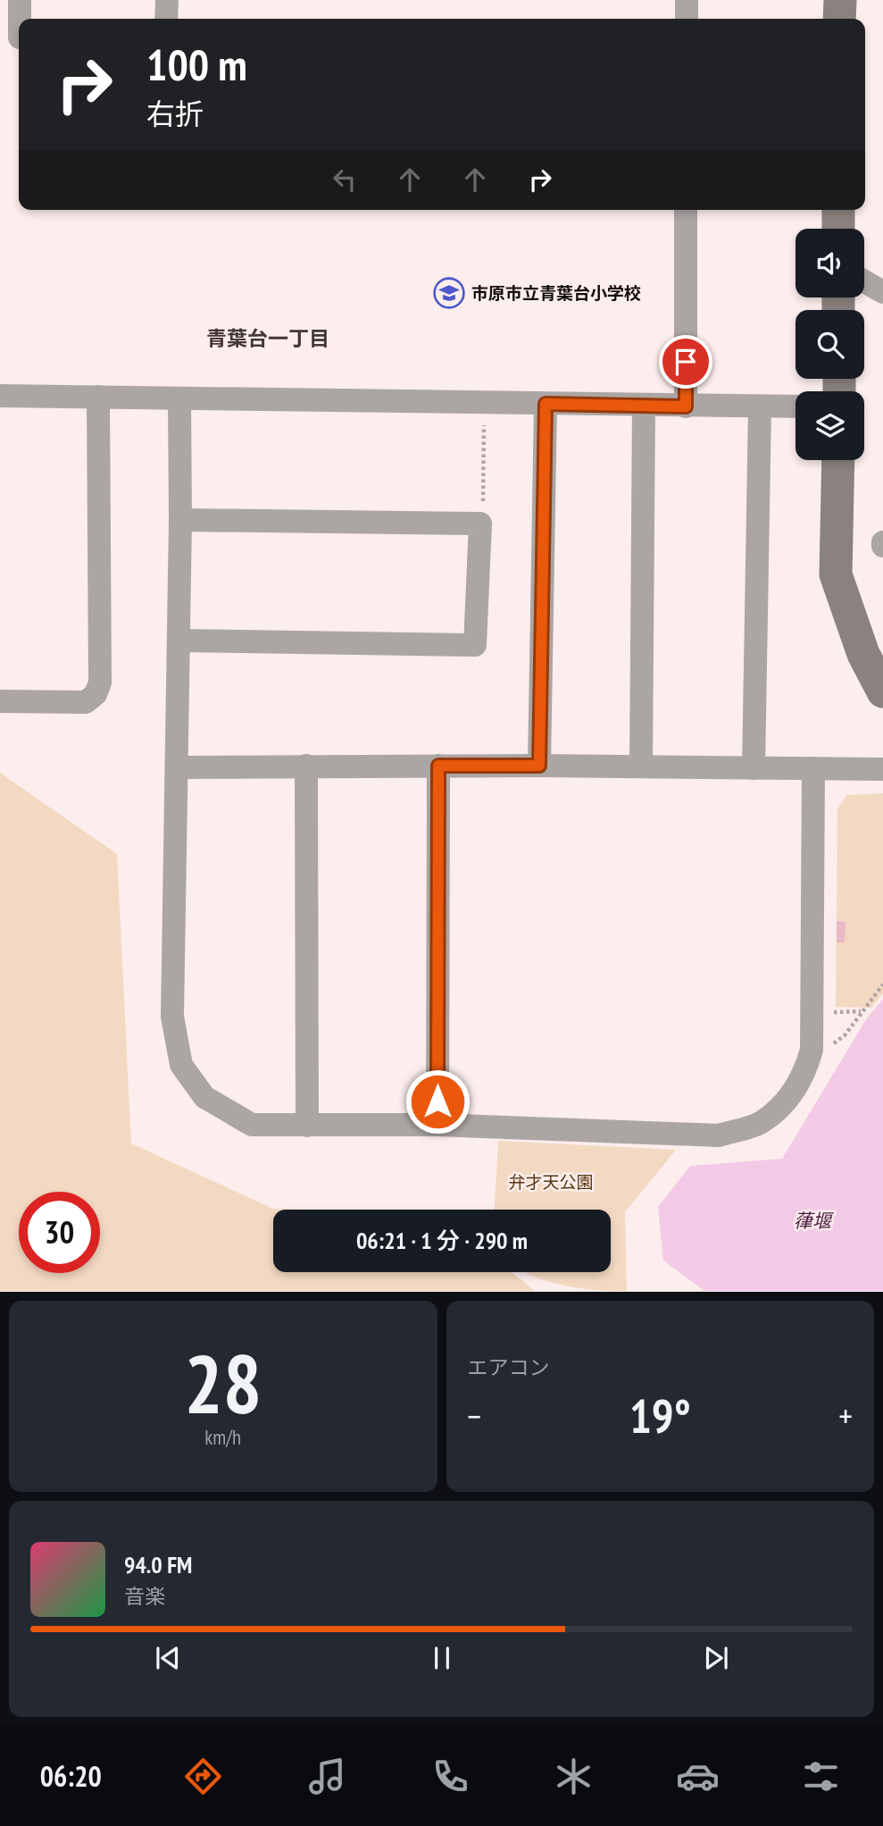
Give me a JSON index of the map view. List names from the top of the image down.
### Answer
{
  "districts": ["青葉台一丁目"],
  "water": ["葎堰"],
  "parks": ["弁才天公園"],
  "places": {
    "school or university": ["市原市立青葉台小学校"]
  },
  "page": {
    "turn": ["100 m", "右折"],
    "limit": "30",
    "trip": "06:21 · 1 分 · 290 m",
    "tile": [
      ["28", "km/h"],
      "エアコン"
    ],
    "heat": ["−", "19°", "+"],
    "song": ["94.0 FM", "音楽"],
    "tabs": "06:20"
  }
}
